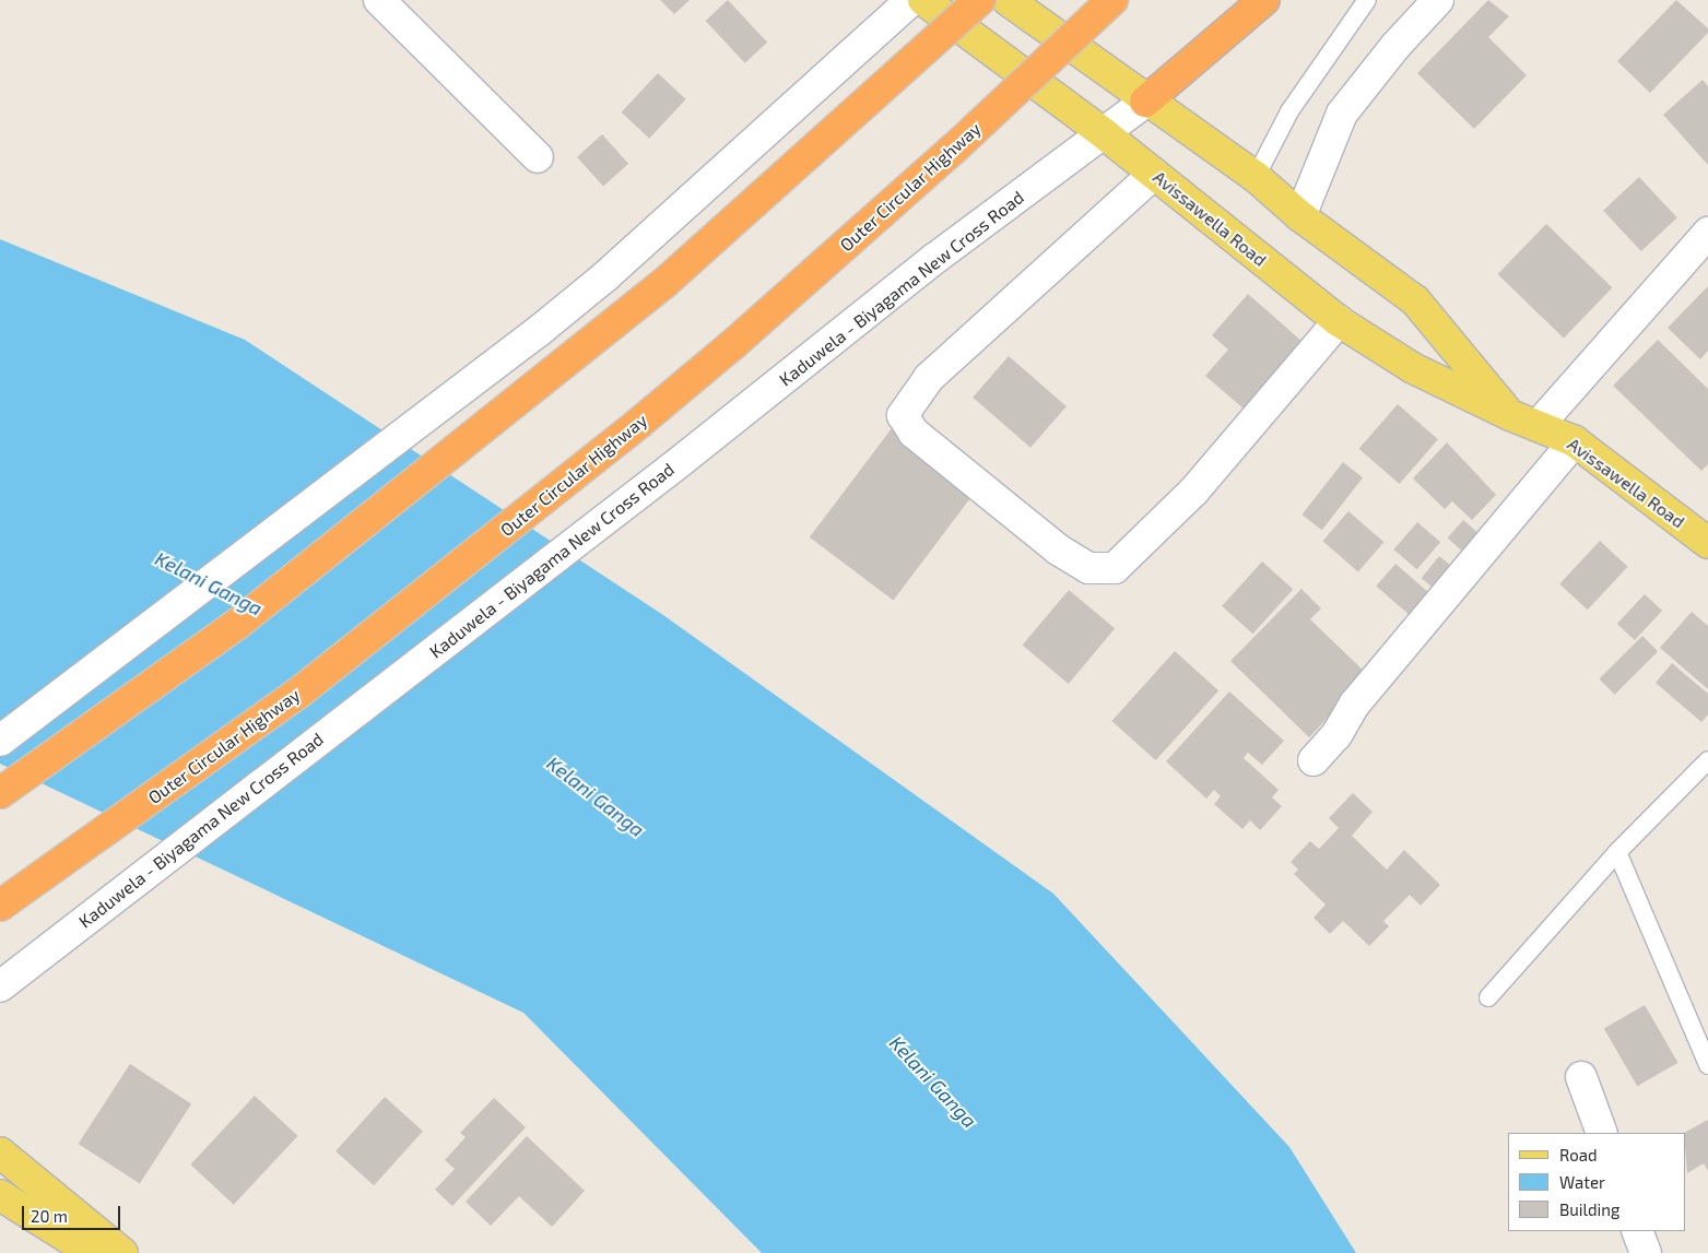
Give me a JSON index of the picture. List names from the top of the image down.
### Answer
{
  "streets": {
    "highway": ["Outer Circular Highway"],
    "main road": ["Avissawella Road"],
    "street": ["Kaduwela - Biyagama New Cross Road"]
  },
  "crossings": [
    ["Avissawella Road", "Kaduwela - Biyagama New Cross Road"]
  ],
  "water": ["Kelani Ganga"],
  "legend": ["Road", "Water", "Building"],
  "scale_bar": "20 m"
}
